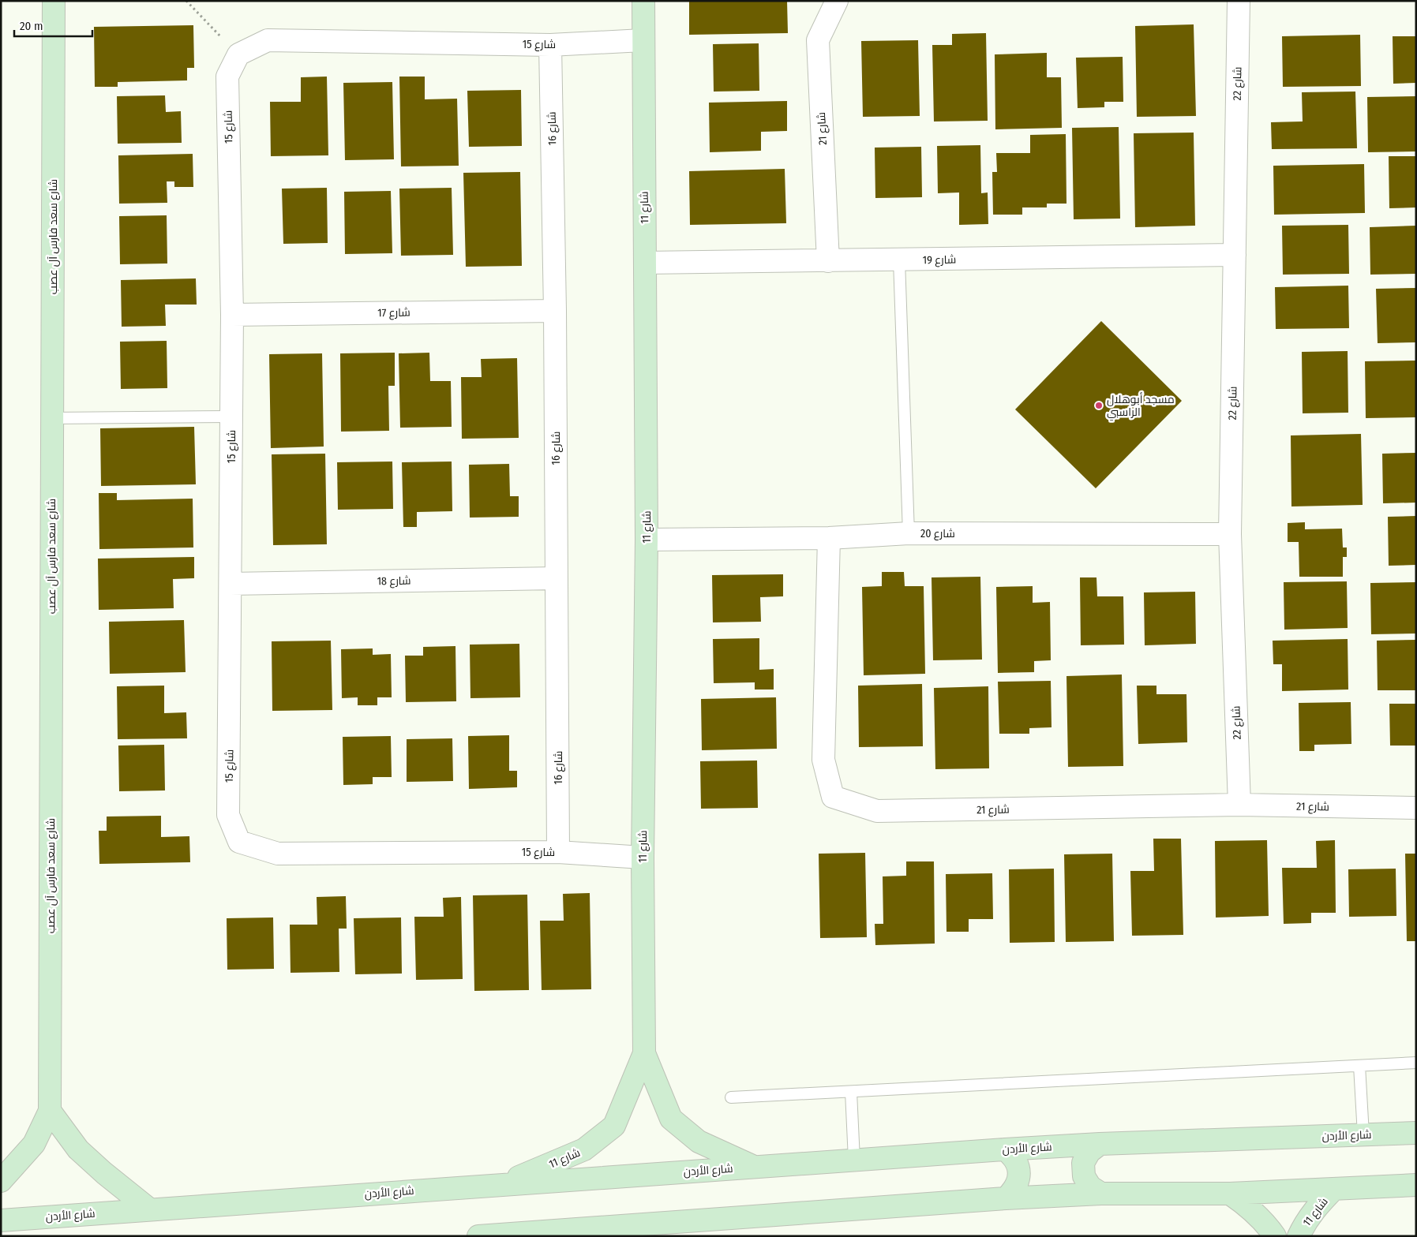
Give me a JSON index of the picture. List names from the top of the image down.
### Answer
{
  "streets": {
    "street": [
      "شارع 15",
      "شارع 22",
      "شارع 16",
      "شارع 21",
      "شارع 11",
      "شارع سعد فارس آل عصب",
      "شارع 19",
      "شارع 17",
      "شارع 20",
      "شارع 18",
      "شارع الأردن"
    ]
  },
  "crossings": [
    ["شارع 15", "شارع 16"],
    ["شارع 15", "شارع 11"],
    ["شارع 15", "شارع 17"],
    ["شارع 15", "شارع 18"],
    ["شارع 22", "شارع 21"],
    ["شارع 22", "شارع 19"],
    ["شارع 22", "شارع 20"],
    ["شارع 16", "شارع 17"],
    ["شارع 16", "شارع 18"],
    ["شارع 21", "شارع 19"],
    ["شارع 21", "شارع 20"],
    ["شارع 11", "شارع 19"],
    ["شارع 11", "شارع 20"],
    ["شارع 11", "شارع الأردن"]
  ],
  "places": ["مسجد أبوهلال الراسبي"],
  "scale_bar": "20 m"
}
